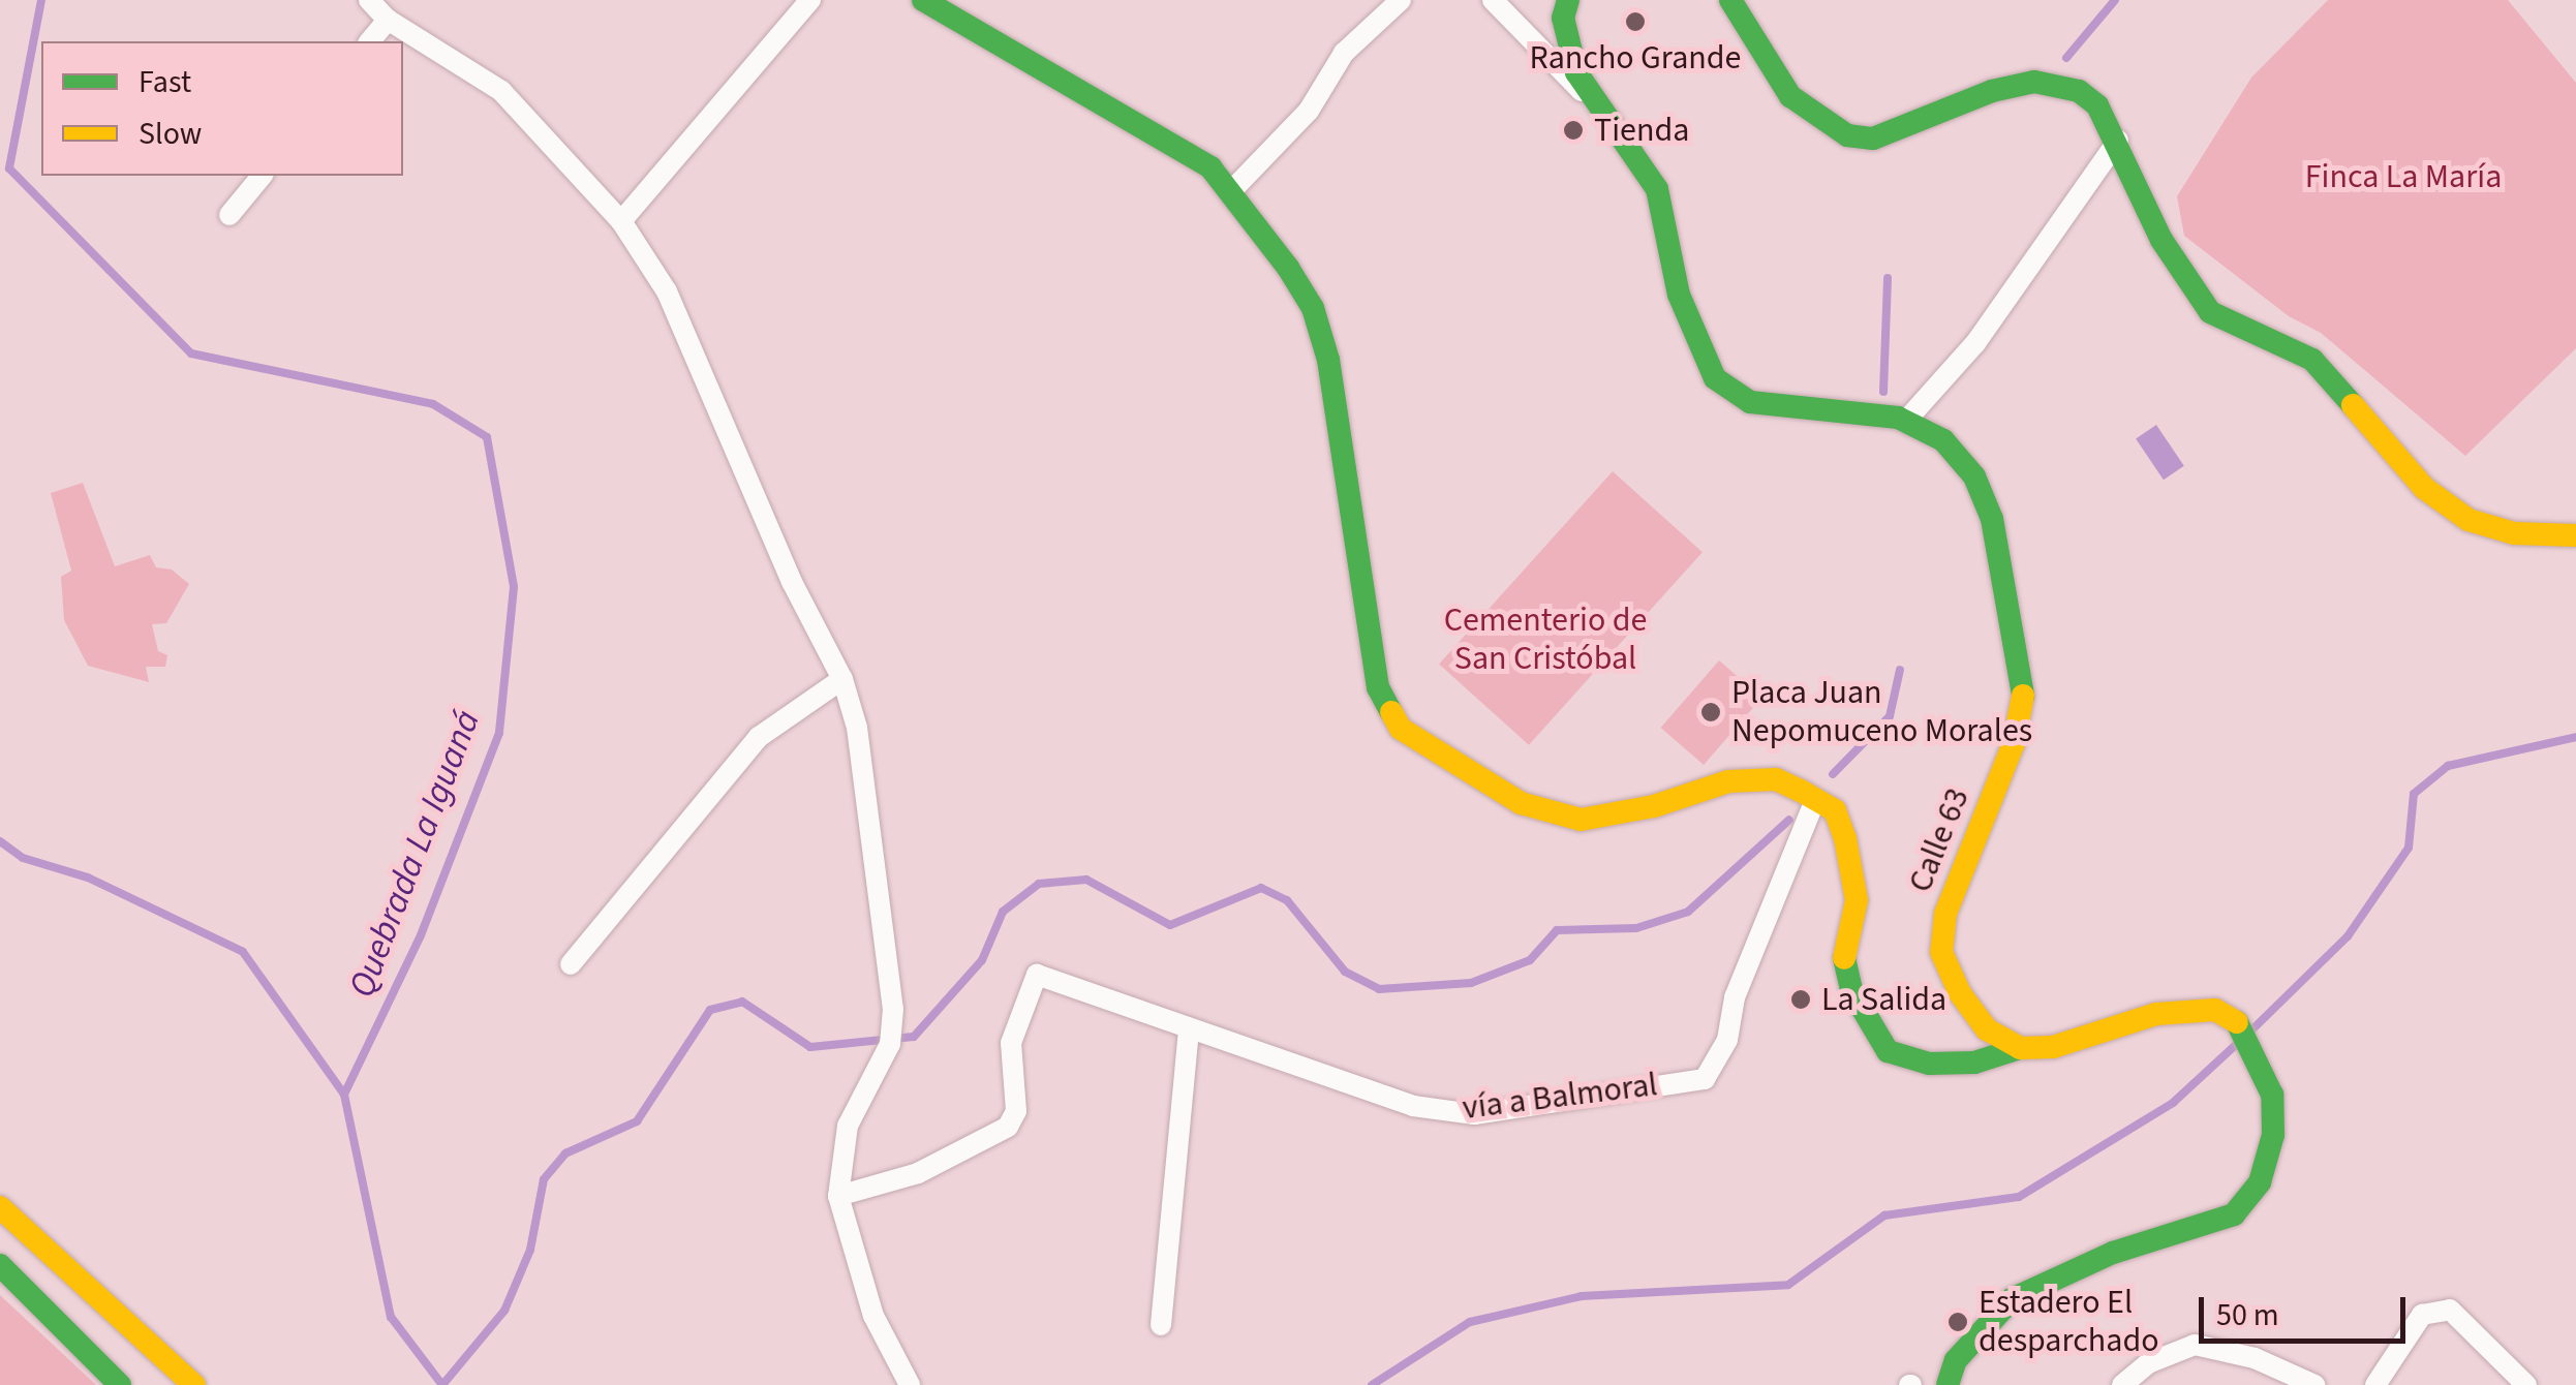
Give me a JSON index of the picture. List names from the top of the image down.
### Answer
{
  "streets": {
    "main road": ["Calle 63"],
    "street": ["vía a Balmoral"]
  },
  "water": ["Quebrada La Iguaná"],
  "parks": ["Finca La María", "Cementerio de San Cristóbal"],
  "places": [
    "Rancho Grande",
    "Tienda",
    "Placa Juan Nepomuceno Morales",
    "La Salida",
    "Estadero El desparchado"
  ],
  "legend": ["Fast", "Slow"],
  "scale_bar": "50 m"
}
